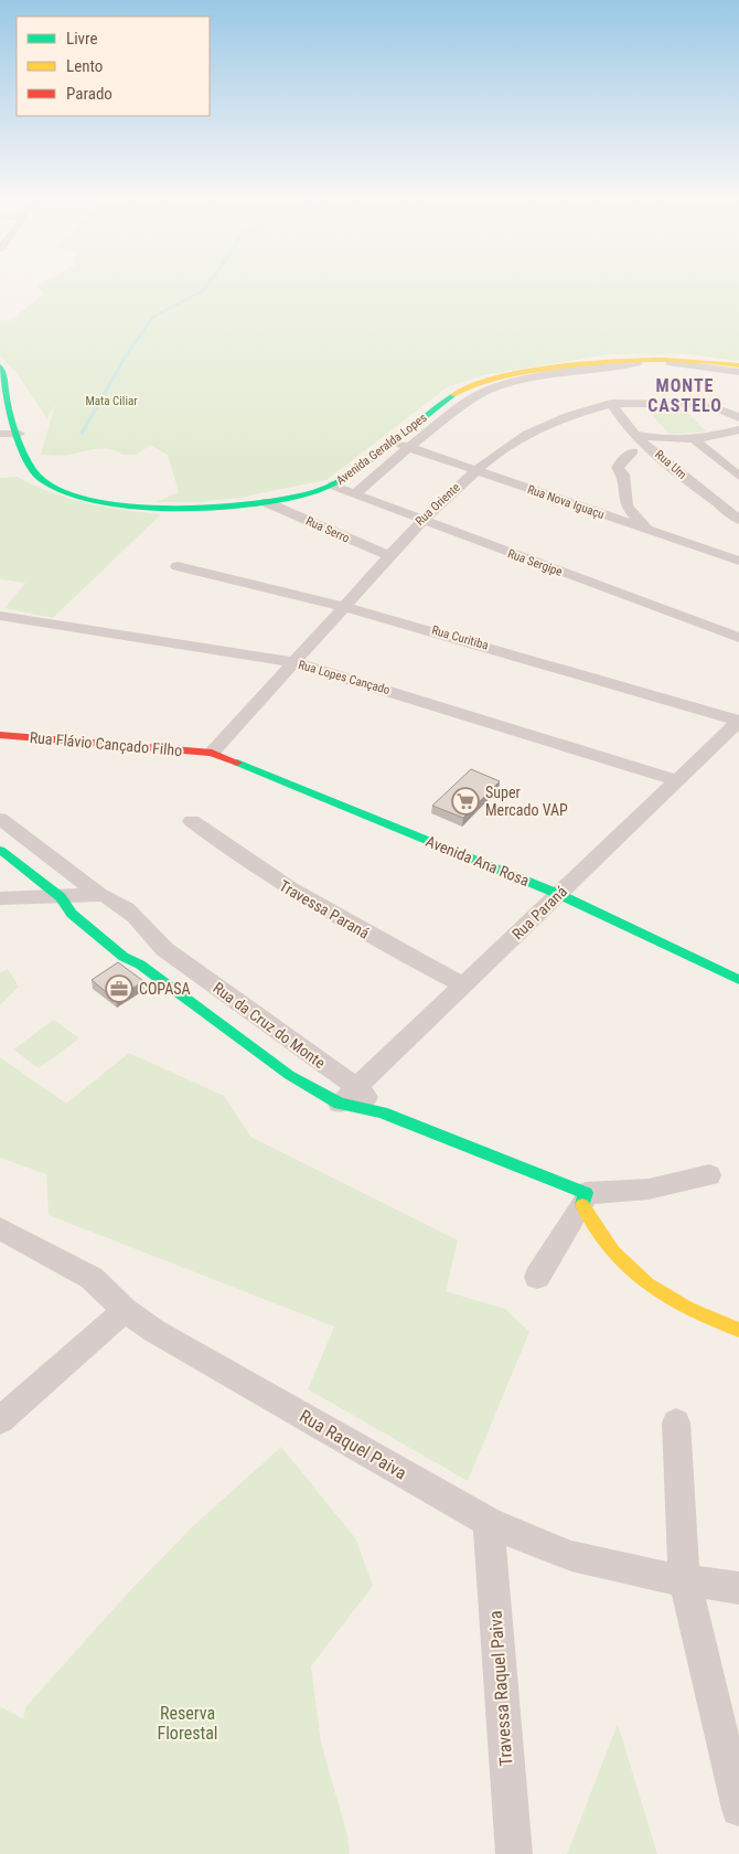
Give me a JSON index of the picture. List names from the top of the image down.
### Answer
{
  "streets": {
    "main road": [
      "Avenida Geralda Lopes",
      "Rua Flávio Cançado Filho",
      "Avenida Ana Rosa",
      "Rua da Cruz do Monte"
    ],
    "street": [
      "Rua Um",
      "Rua Nova Iguaçu",
      "Rua Oriente",
      "Rua Serro",
      "Rua Sergipe",
      "Rua Curitiba",
      "Rua Lopes Cançado",
      "Travessa Paraná",
      "Rua Paraná",
      "Rua Raquel Paiva",
      "Travessa Raquel Paiva"
    ]
  },
  "crossings": [
    ["Avenida Geralda Lopes", "Rua Nova Iguaçu"],
    ["Avenida Geralda Lopes", "Rua Serro"],
    ["Avenida Geralda Lopes", "Rua Sergipe"],
    ["Rua Um", "Rua Oriente"],
    ["Rua Nova Iguaçu", "Rua Oriente"],
    ["Rua Oriente", "Rua Serro"],
    ["Rua Oriente", "Rua Sergipe"],
    ["Rua Oriente", "Rua Curitiba"],
    ["Rua Oriente", "Rua Lopes Cançado"],
    ["Rua Oriente", "Rua Flávio Cançado Filho"],
    ["Rua Oriente", "Avenida Ana Rosa"],
    ["Rua Curitiba", "Rua Paraná"],
    ["Rua Lopes Cançado", "Rua Paraná"],
    ["Rua Flávio Cançado Filho", "Avenida Ana Rosa"],
    ["Avenida Ana Rosa", "Rua Paraná"],
    ["Travessa Paraná", "Rua Paraná"],
    ["Rua Paraná", "Rua da Cruz do Monte"],
    ["Rua Raquel Paiva", "Travessa Raquel Paiva"]
  ],
  "districts": ["MONTE CASTELO"],
  "parks": ["Mata Ciliar", "Reserva Florestal"],
  "places": {
    "supermarket": ["Super Mercado VAP"],
    "office": ["COPASA"]
  },
  "legend": ["Livre", "Lento", "Parado"]
}
